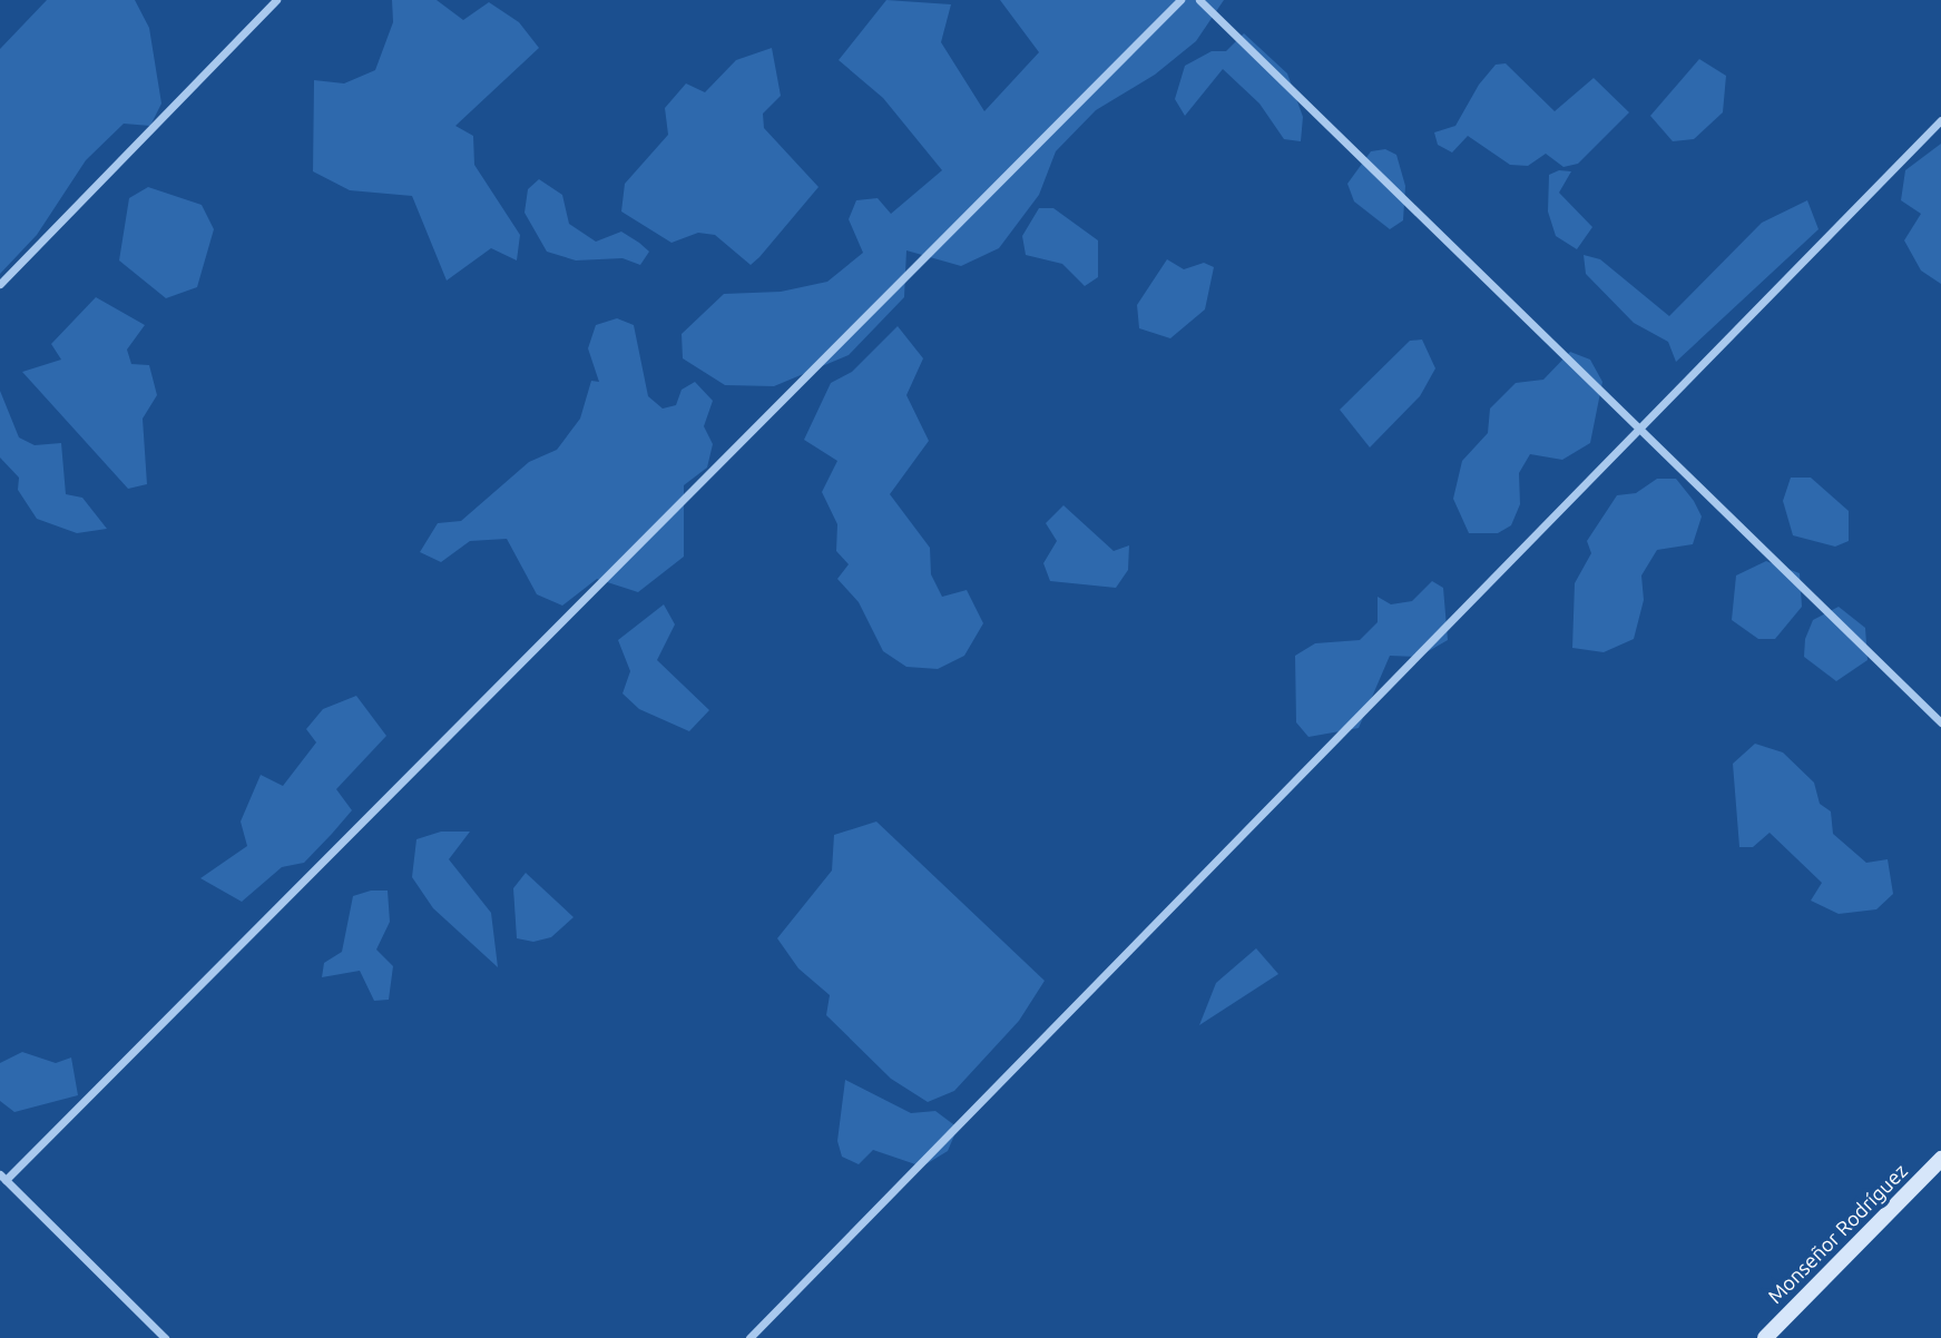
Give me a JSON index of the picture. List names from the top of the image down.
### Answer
{
  "streets": {
    "street": ["Monseñor Rodríguez"]
  }
}
